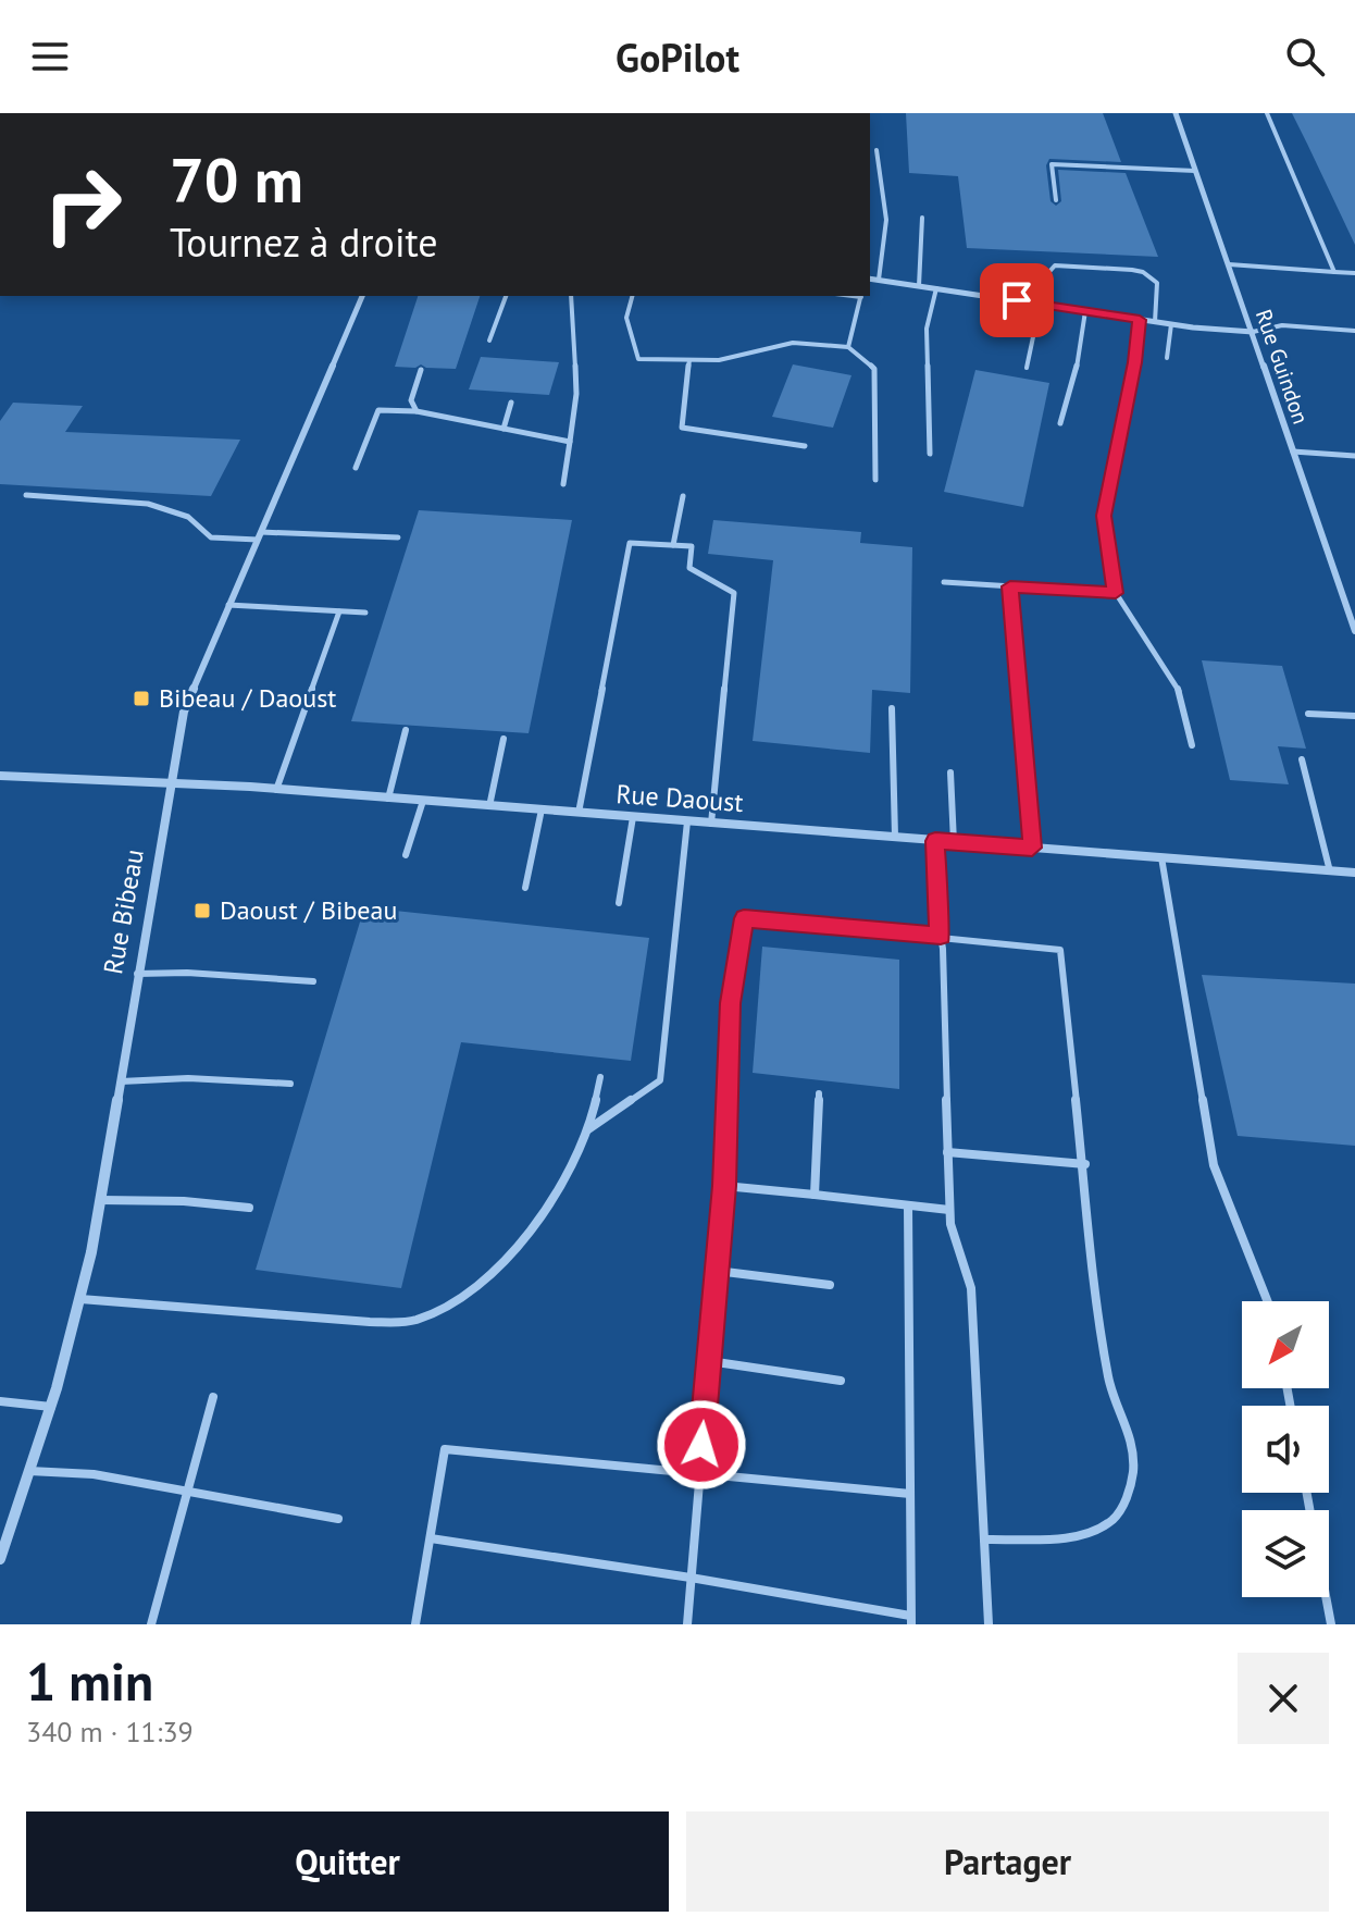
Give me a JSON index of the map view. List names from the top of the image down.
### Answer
{
  "streets": {
    "street": ["Rue Guindon", "Rue Daoust", "Rue Bibeau"]
  },
  "crossings": [
    ["Rue Daoust", "Rue Bibeau"]
  ],
  "places": {
    "transit": ["Bibeau / Daoust", "Daoust / Bibeau"]
  },
  "north": "bottom left",
  "page": {
    "header": "GoPilot",
    "turn": ["70 m", "Tournez à droite"],
    "heading": ["1 min", "340 m · 11:39"],
    "buttons": ["Quitter", "Partager"]
  }
}
